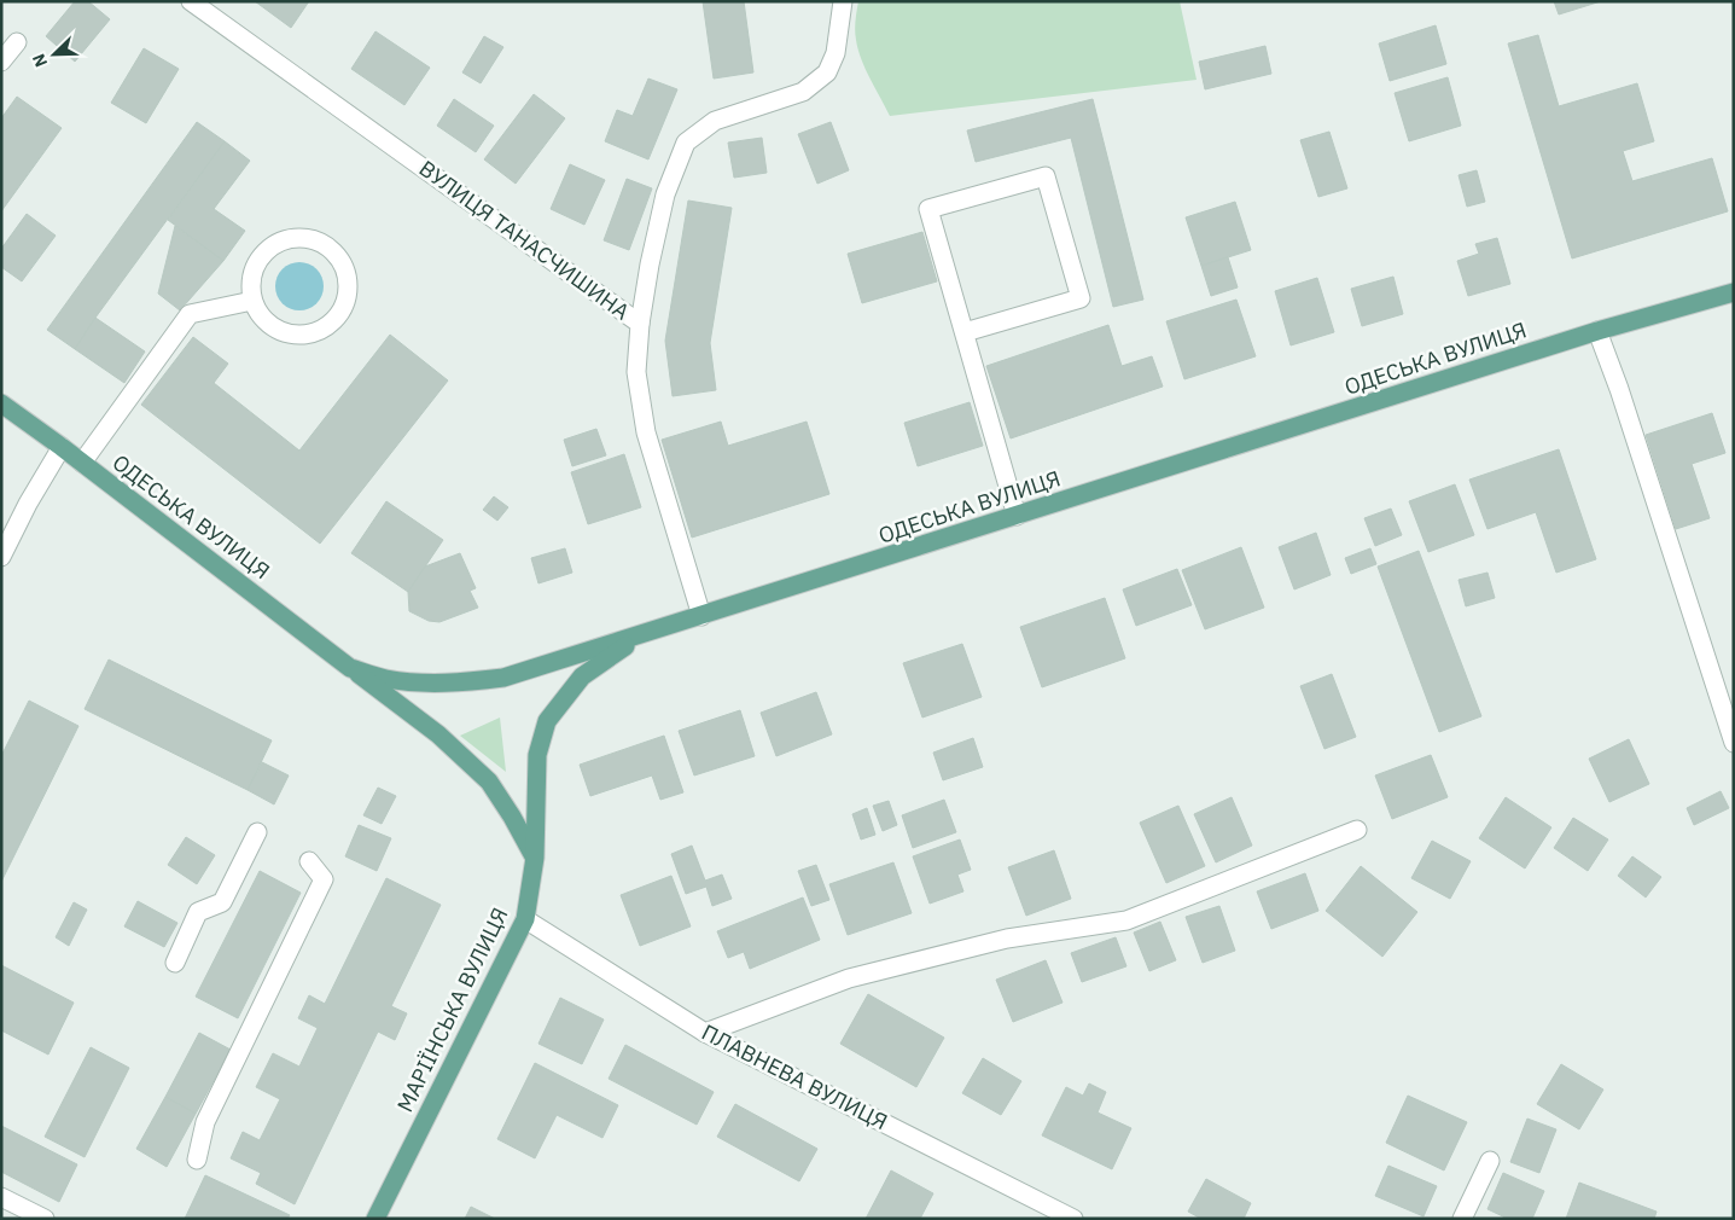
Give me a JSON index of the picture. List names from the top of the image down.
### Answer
{
  "streets": {
    "main road": ["ОДЕСЬКА ВУЛИЦЯ", "МАРІЇНСЬКА ВУЛИЦЯ"],
    "street": ["ВУЛИЦЯ ТАНАСЧИШИНА", "ПЛАВНЕВА ВУЛИЦЯ"]
  },
  "crossings": [
    ["ВУЛИЦЯ ТАНАСЧИШИНА", "ОДЕСЬКА ВУЛИЦЯ"],
    ["ОДЕСЬКА ВУЛИЦЯ", "МАРІЇНСЬКА ВУЛИЦЯ"],
    ["МАРІЇНСЬКА ВУЛИЦЯ", "ПЛАВНЕВА ВУЛИЦЯ"]
  ],
  "north": "bottom left"
}
